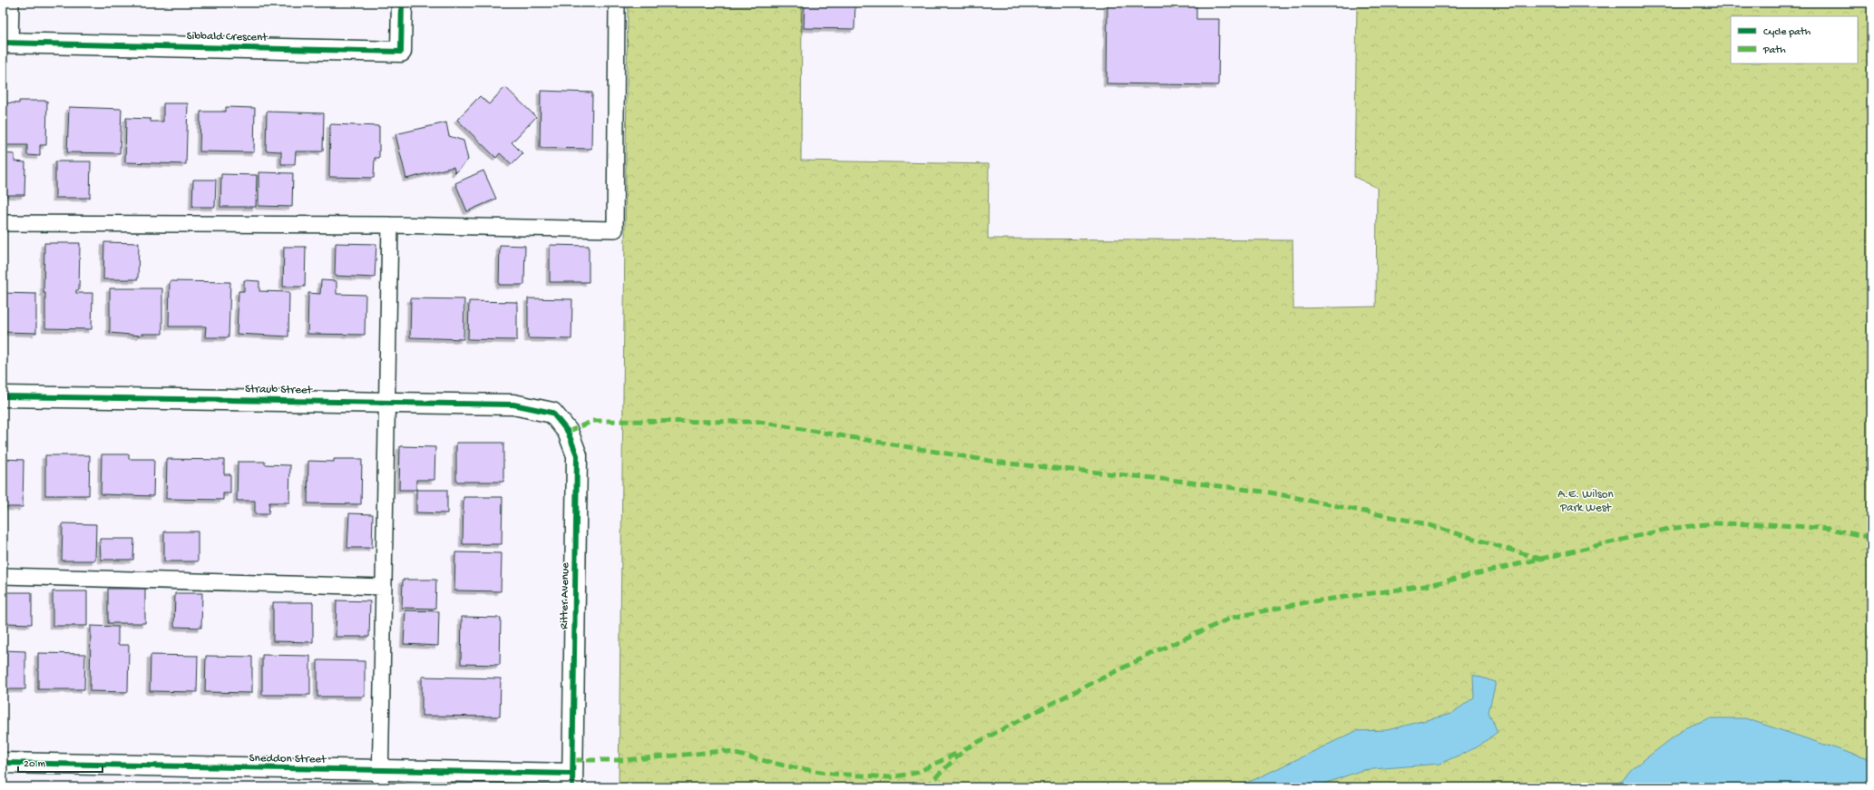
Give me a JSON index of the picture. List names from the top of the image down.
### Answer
{
  "streets": {
    "street": [
      "Sibbald Crescent",
      "Straub Street",
      "Ritter Avenue",
      "Sneddon Street"
    ]
  },
  "crossings": [
    ["Straub Street", "Ritter Avenue"],
    ["Ritter Avenue", "Sneddon Street"]
  ],
  "parks": ["A.E. Wilson Park West"],
  "legend": ["Cycle path", "Path"],
  "scale_bar": "20 m"
}
